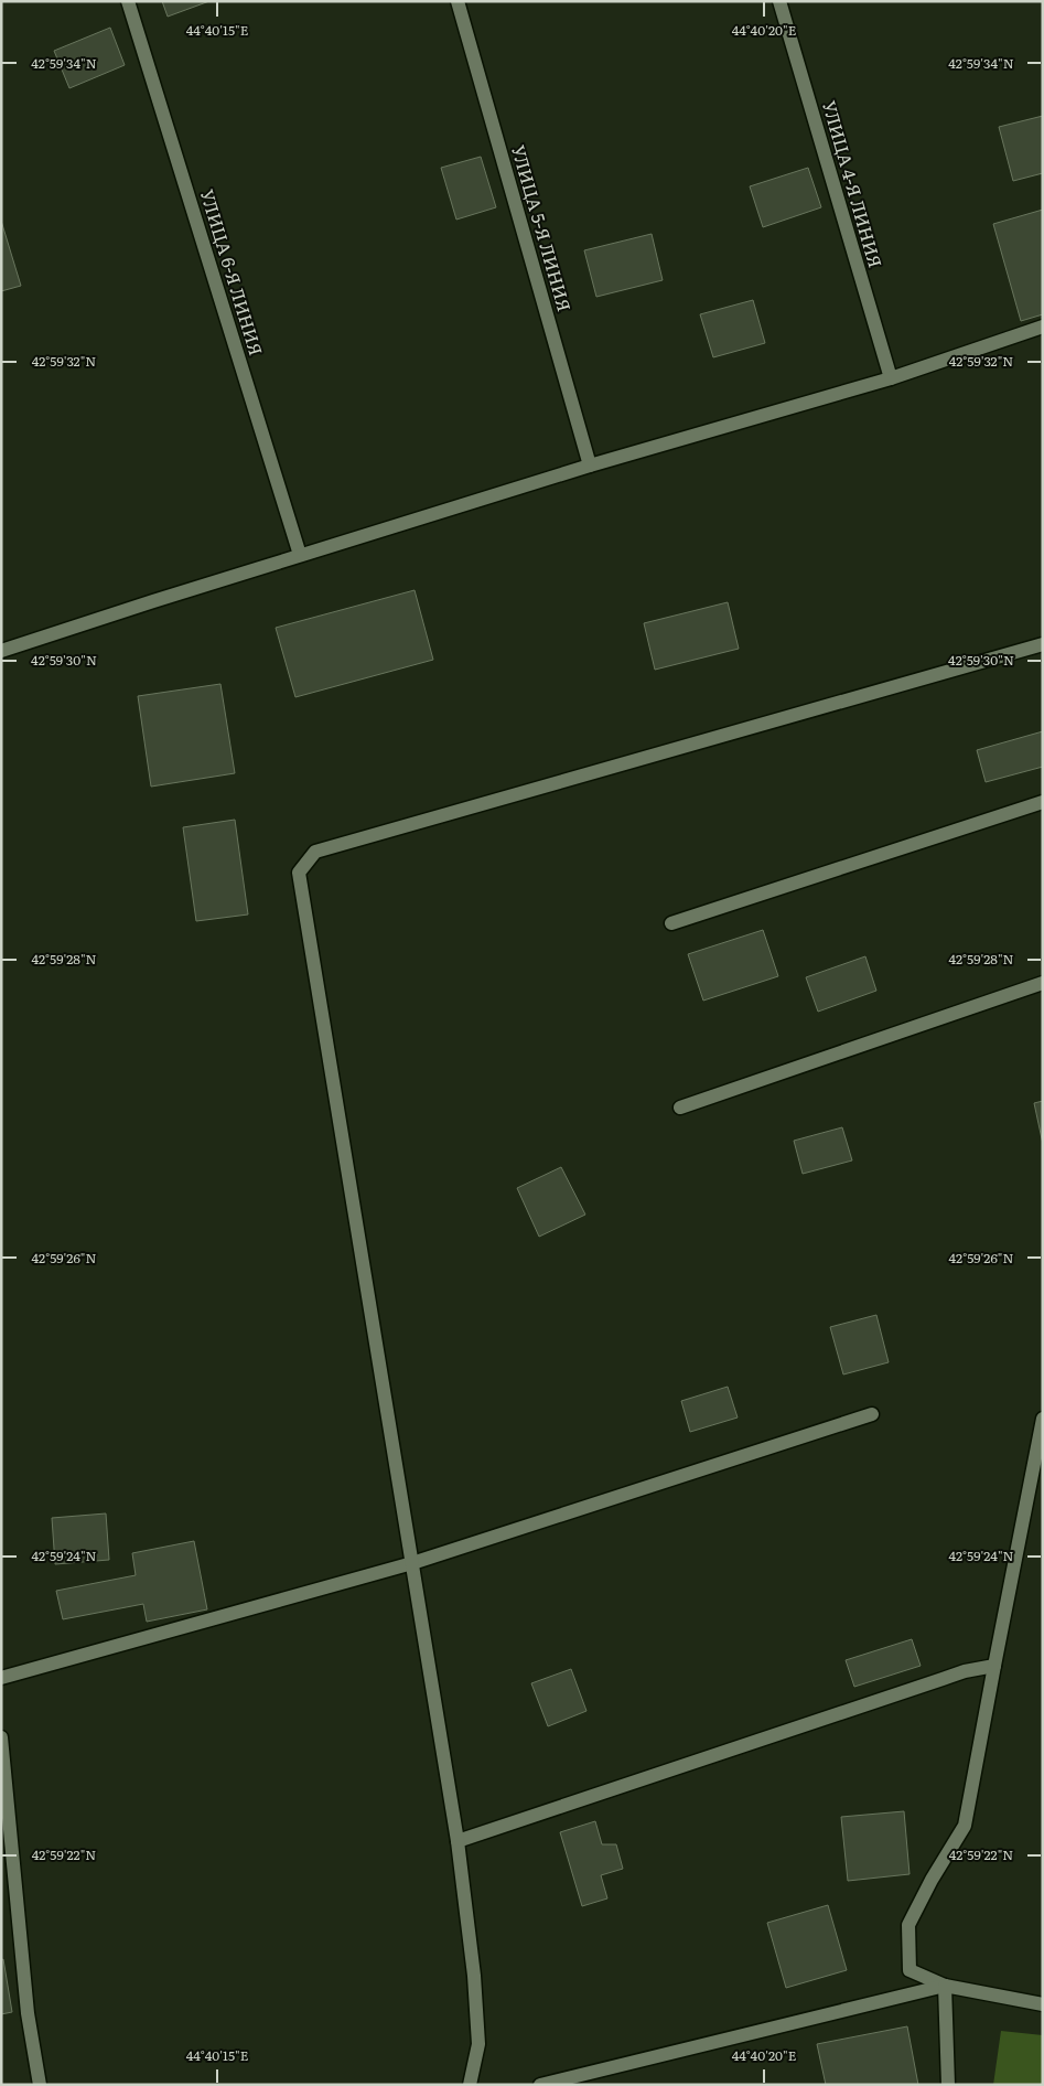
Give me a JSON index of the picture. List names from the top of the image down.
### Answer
{
  "streets": {
    "street": ["УЛИЦА 4-Я ЛИНИЯ", "УЛИЦА 5-Я ЛИНИЯ", "УЛИЦА 6-Я ЛИНИЯ"]
  },
  "coordinates": [
    "44°40'15\"E",
    "44°40'20\"E",
    "42°59'34\"N",
    "42°59'32\"N",
    "42°59'30\"N",
    "42°59'28\"N",
    "42°59'26\"N",
    "42°59'24\"N",
    "42°59'22\"N"
  ]
}
